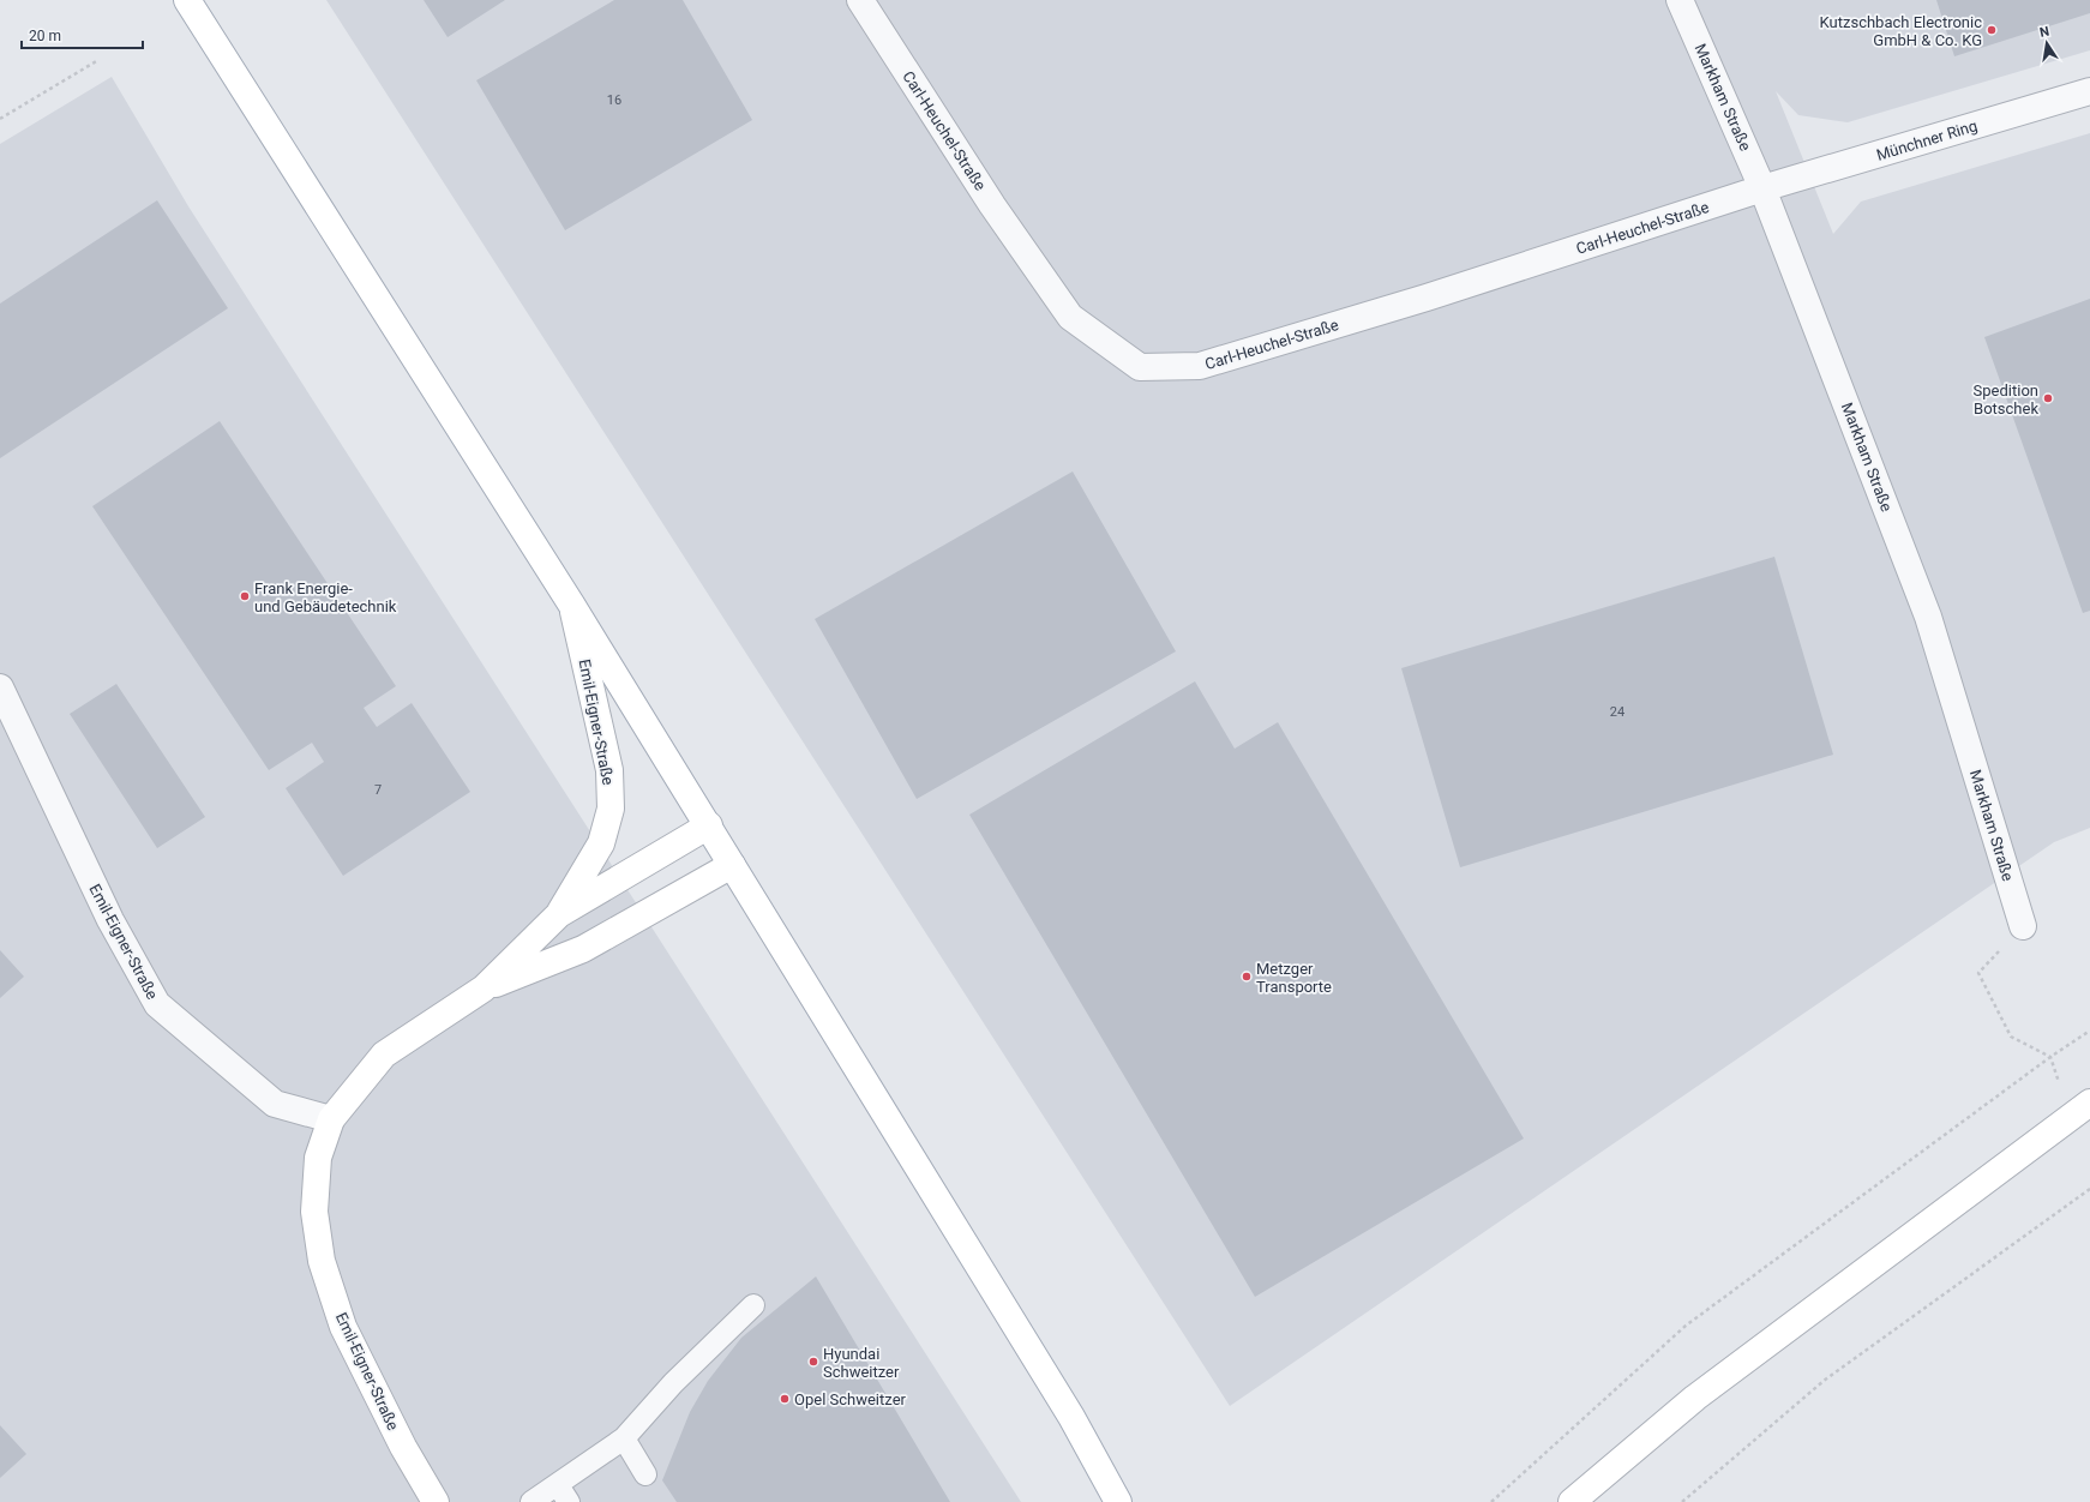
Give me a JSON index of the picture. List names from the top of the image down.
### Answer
{
  "streets": {
    "main road": ["Emil-Eigner-Straße"],
    "street": ["Markham Straße", "Carl-Heuchel-Straße", "Münchner Ring"]
  },
  "crossings": [
    ["Markham Straße", "Carl-Heuchel-Straße"],
    ["Markham Straße", "Münchner Ring"],
    ["Carl-Heuchel-Straße", "Münchner Ring"]
  ],
  "places": [
    "Kutzschbach Electronic GmbH & Co. KG",
    "Spedition Botschek",
    "Frank Energie- und Gebäudetechnik",
    "Metzger Transporte",
    "Hyundai Schweitzer",
    "Opel Schweitzer"
  ],
  "house_numbers": ["16", "24", "7"],
  "scale_bar": "20 m",
  "north": "top"
}
